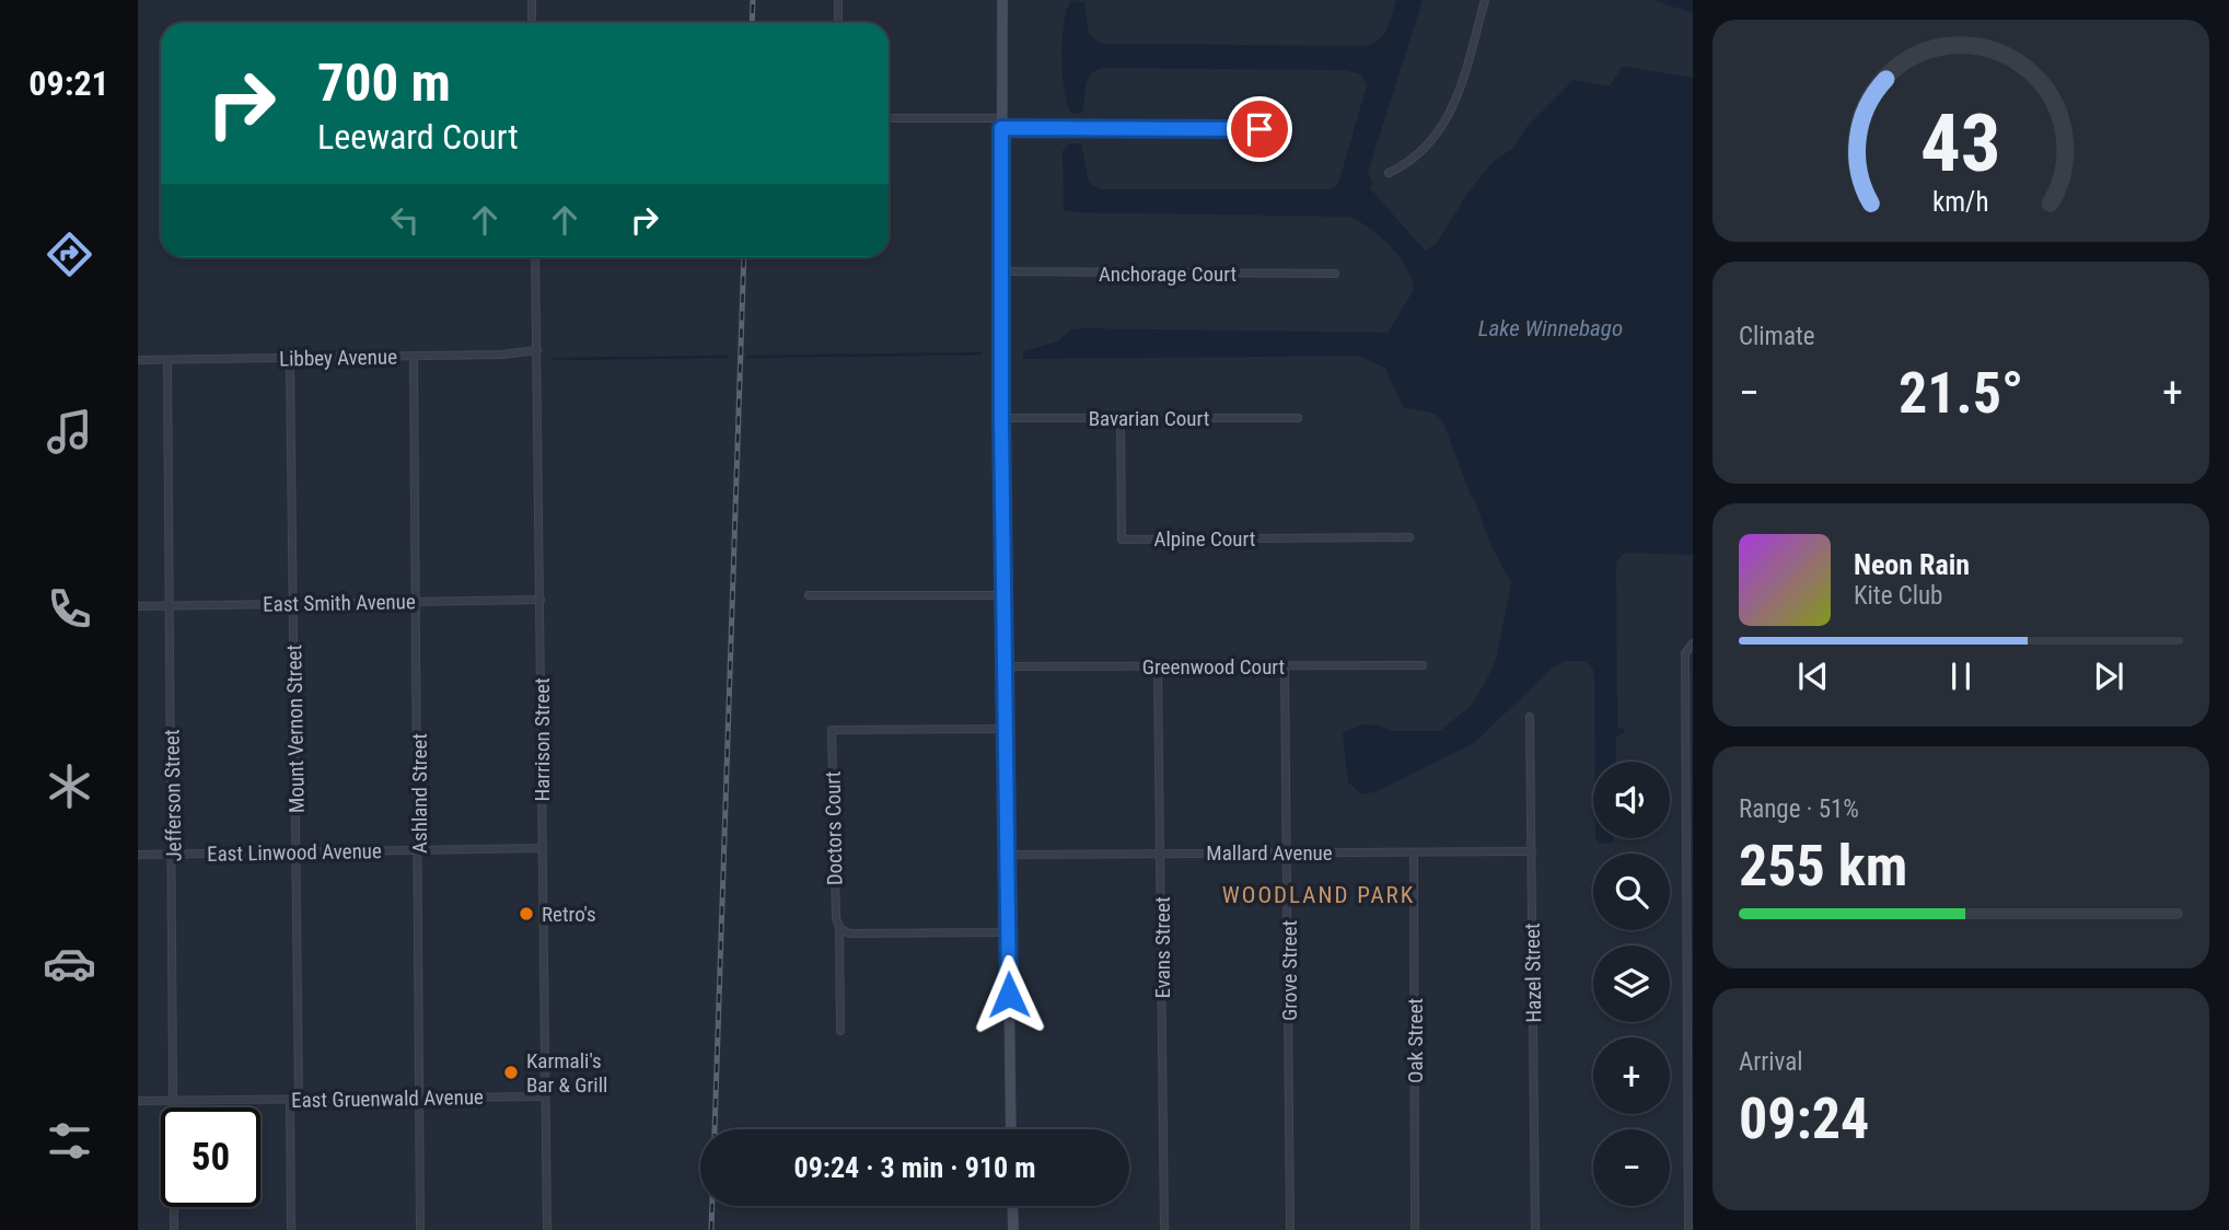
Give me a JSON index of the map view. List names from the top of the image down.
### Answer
{
  "streets": {
    "street": [
      "Anchorage Court",
      "Libbey Avenue",
      "Bavarian Court",
      "Alpine Court",
      "East Smith Avenue",
      "Greenwood Court",
      "Mount Vernon Street",
      "Harrison Street",
      "Ashland Street",
      "Jefferson Street",
      "Doctors Court",
      "East Linwood Avenue",
      "Mallard Avenue",
      "Evans Street",
      "Grove Street",
      "Hazel Street",
      "Oak Street",
      "East Gruenwald Avenue"
    ]
  },
  "crossings": [
    ["Libbey Avenue", "Mount Vernon Street"],
    ["Libbey Avenue", "Harrison Street"],
    ["Libbey Avenue", "Ashland Street"],
    ["Libbey Avenue", "Jefferson Street"],
    ["Bavarian Court", "Alpine Court"],
    ["East Smith Avenue", "Mount Vernon Street"],
    ["East Smith Avenue", "Harrison Street"],
    ["East Smith Avenue", "Ashland Street"],
    ["East Smith Avenue", "Jefferson Street"],
    ["Greenwood Court", "Evans Street"],
    ["Greenwood Court", "Grove Street"],
    ["Mount Vernon Street", "East Linwood Avenue"],
    ["Mount Vernon Street", "East Gruenwald Avenue"],
    ["Harrison Street", "East Linwood Avenue"],
    ["Harrison Street", "East Gruenwald Avenue"],
    ["Ashland Street", "East Linwood Avenue"],
    ["Ashland Street", "East Gruenwald Avenue"],
    ["Jefferson Street", "East Linwood Avenue"],
    ["Jefferson Street", "East Gruenwald Avenue"],
    ["Mallard Avenue", "Evans Street"],
    ["Mallard Avenue", "Grove Street"],
    ["Mallard Avenue", "Hazel Street"],
    ["Mallard Avenue", "Oak Street"]
  ],
  "districts": ["WOODLAND PARK"],
  "water": ["Lake Winnebago"],
  "places": ["Retro's", "Karmali's Bar & Grill"],
  "page": {
    "tabs": "09:21",
    "turn": ["700 m", "Leeward Court"],
    "tile": [
      "Climate",
      ["Range · 51%", "255 km"],
      ["Arrival", "09:24"]
    ],
    "heat": ["−", "21.5°", "+"],
    "song": ["Neon Rain", "Kite Club"],
    "map_buttons": ["+", "−"],
    "limit": "50",
    "trip": "09:24 · 3 min · 910 m",
    "gauge": ["43", "km/h"]
  }
}
